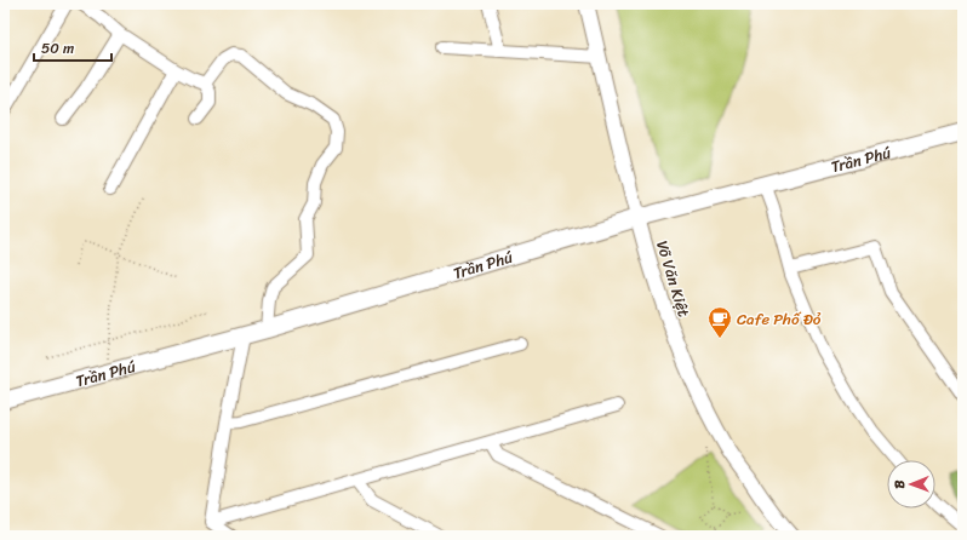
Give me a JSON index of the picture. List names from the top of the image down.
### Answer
{
  "streets": {
    "main road": ["Trần Phú"],
    "street": ["Võ Văn Kiệt"]
  },
  "crossings": [
    ["Trần Phú", "Võ Văn Kiệt"]
  ],
  "places": {
    "cafe": ["Cafe Phố Đỏ"]
  },
  "scale_bar": "50 m",
  "north": "left"
}
